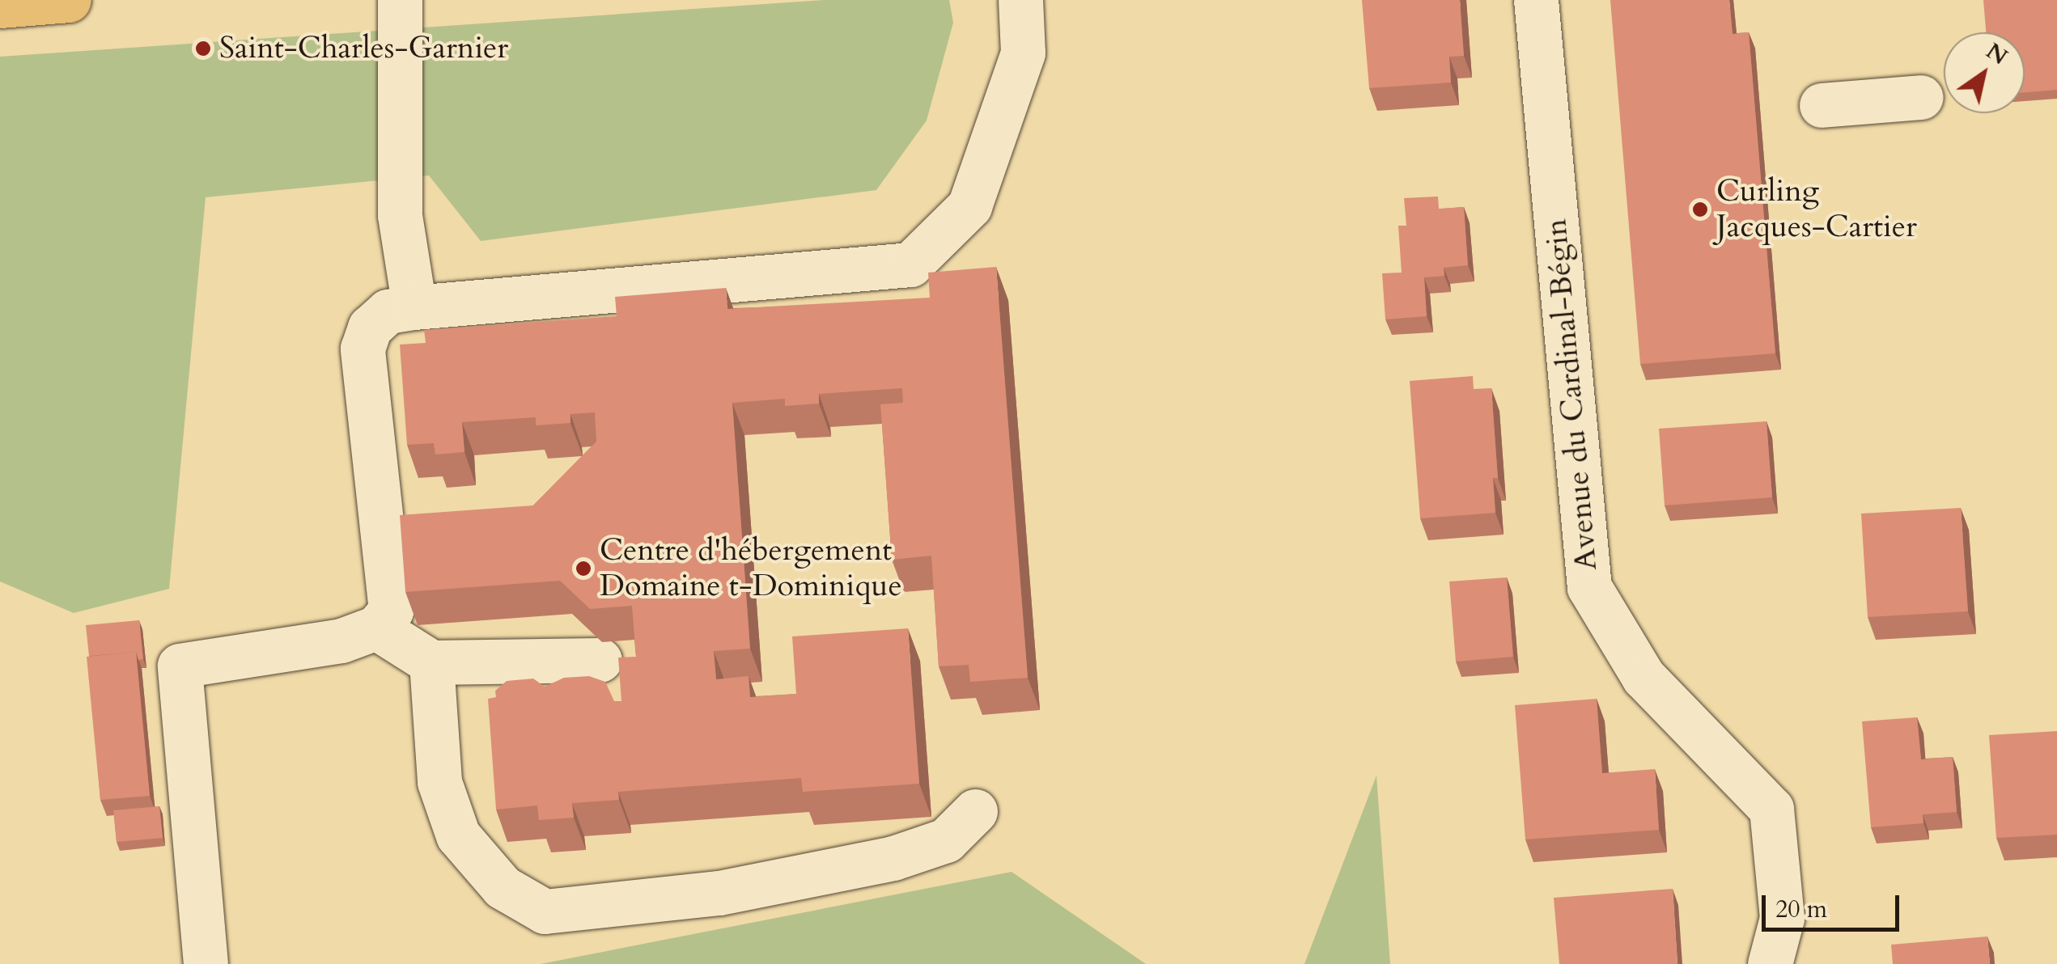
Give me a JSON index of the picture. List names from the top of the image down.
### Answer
{
  "streets": {
    "street": ["Avenue du Cardinal-Bégin"]
  },
  "places": ["Saint-Charles-Garnier", "Curling Jacques-Cartier", "Centre d'hébergement Domaine t-Dominique"],
  "scale_bar": "20 m",
  "north": "top right"
}
